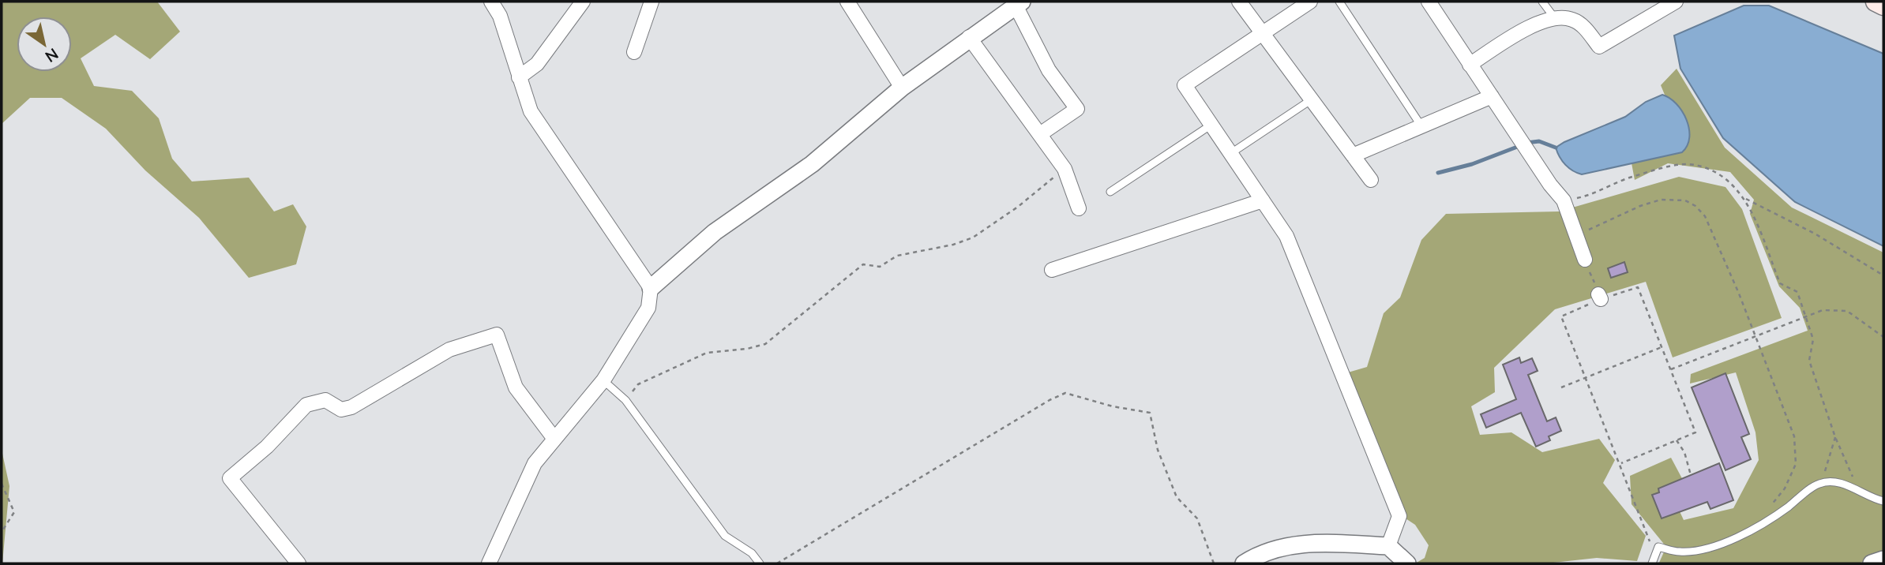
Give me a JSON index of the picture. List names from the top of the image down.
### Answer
{
  "north": "bottom right"
}
